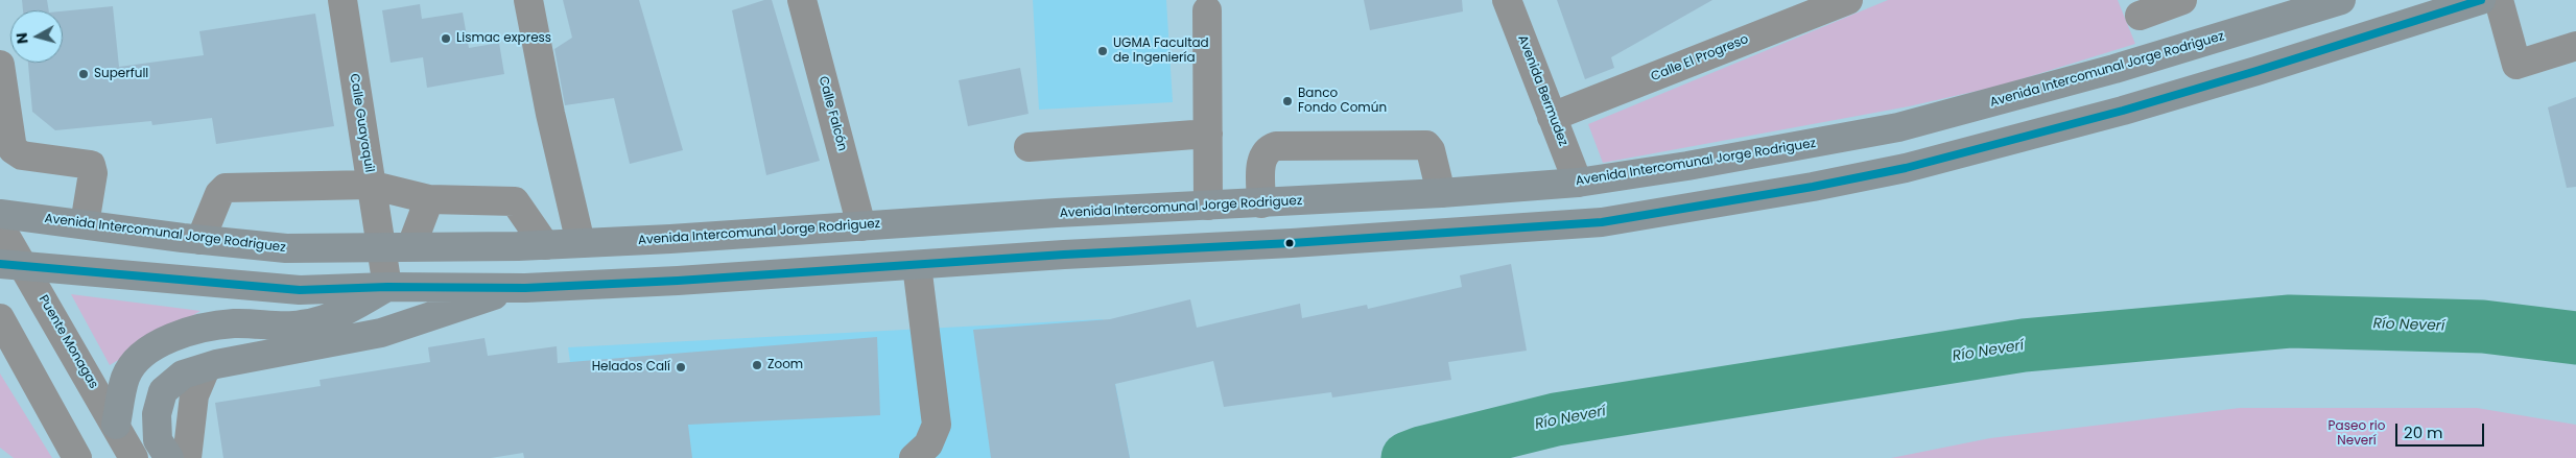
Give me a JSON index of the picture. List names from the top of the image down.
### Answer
{
  "streets": {
    "main road": ["Avenida Intercomunal Jorge Rodriguez"],
    "street": [
      "Calle El Progreso",
      "Avenida Bermudez",
      "Calle Falcón",
      "Calle Guayaquil",
      "Puente Monagas"
    ]
  },
  "crossings": [
    ["Calle El Progreso", "Avenida Bermudez"],
    ["Avenida Intercomunal Jorge Rodriguez", "Avenida Bermudez"],
    ["Avenida Intercomunal Jorge Rodriguez", "Calle Falcón"],
    ["Avenida Intercomunal Jorge Rodriguez", "Calle Guayaquil"]
  ],
  "water": ["Río Neverí"],
  "parks": ["Paseo rio Neverí"],
  "places": [
    "Lismac express",
    "UGMA Facultad de Ingeniería",
    "Superfull",
    "Banco Fondo Común",
    "Zoom",
    "Helados Calí"
  ],
  "scale_bar": "20 m",
  "north": "left"
}
